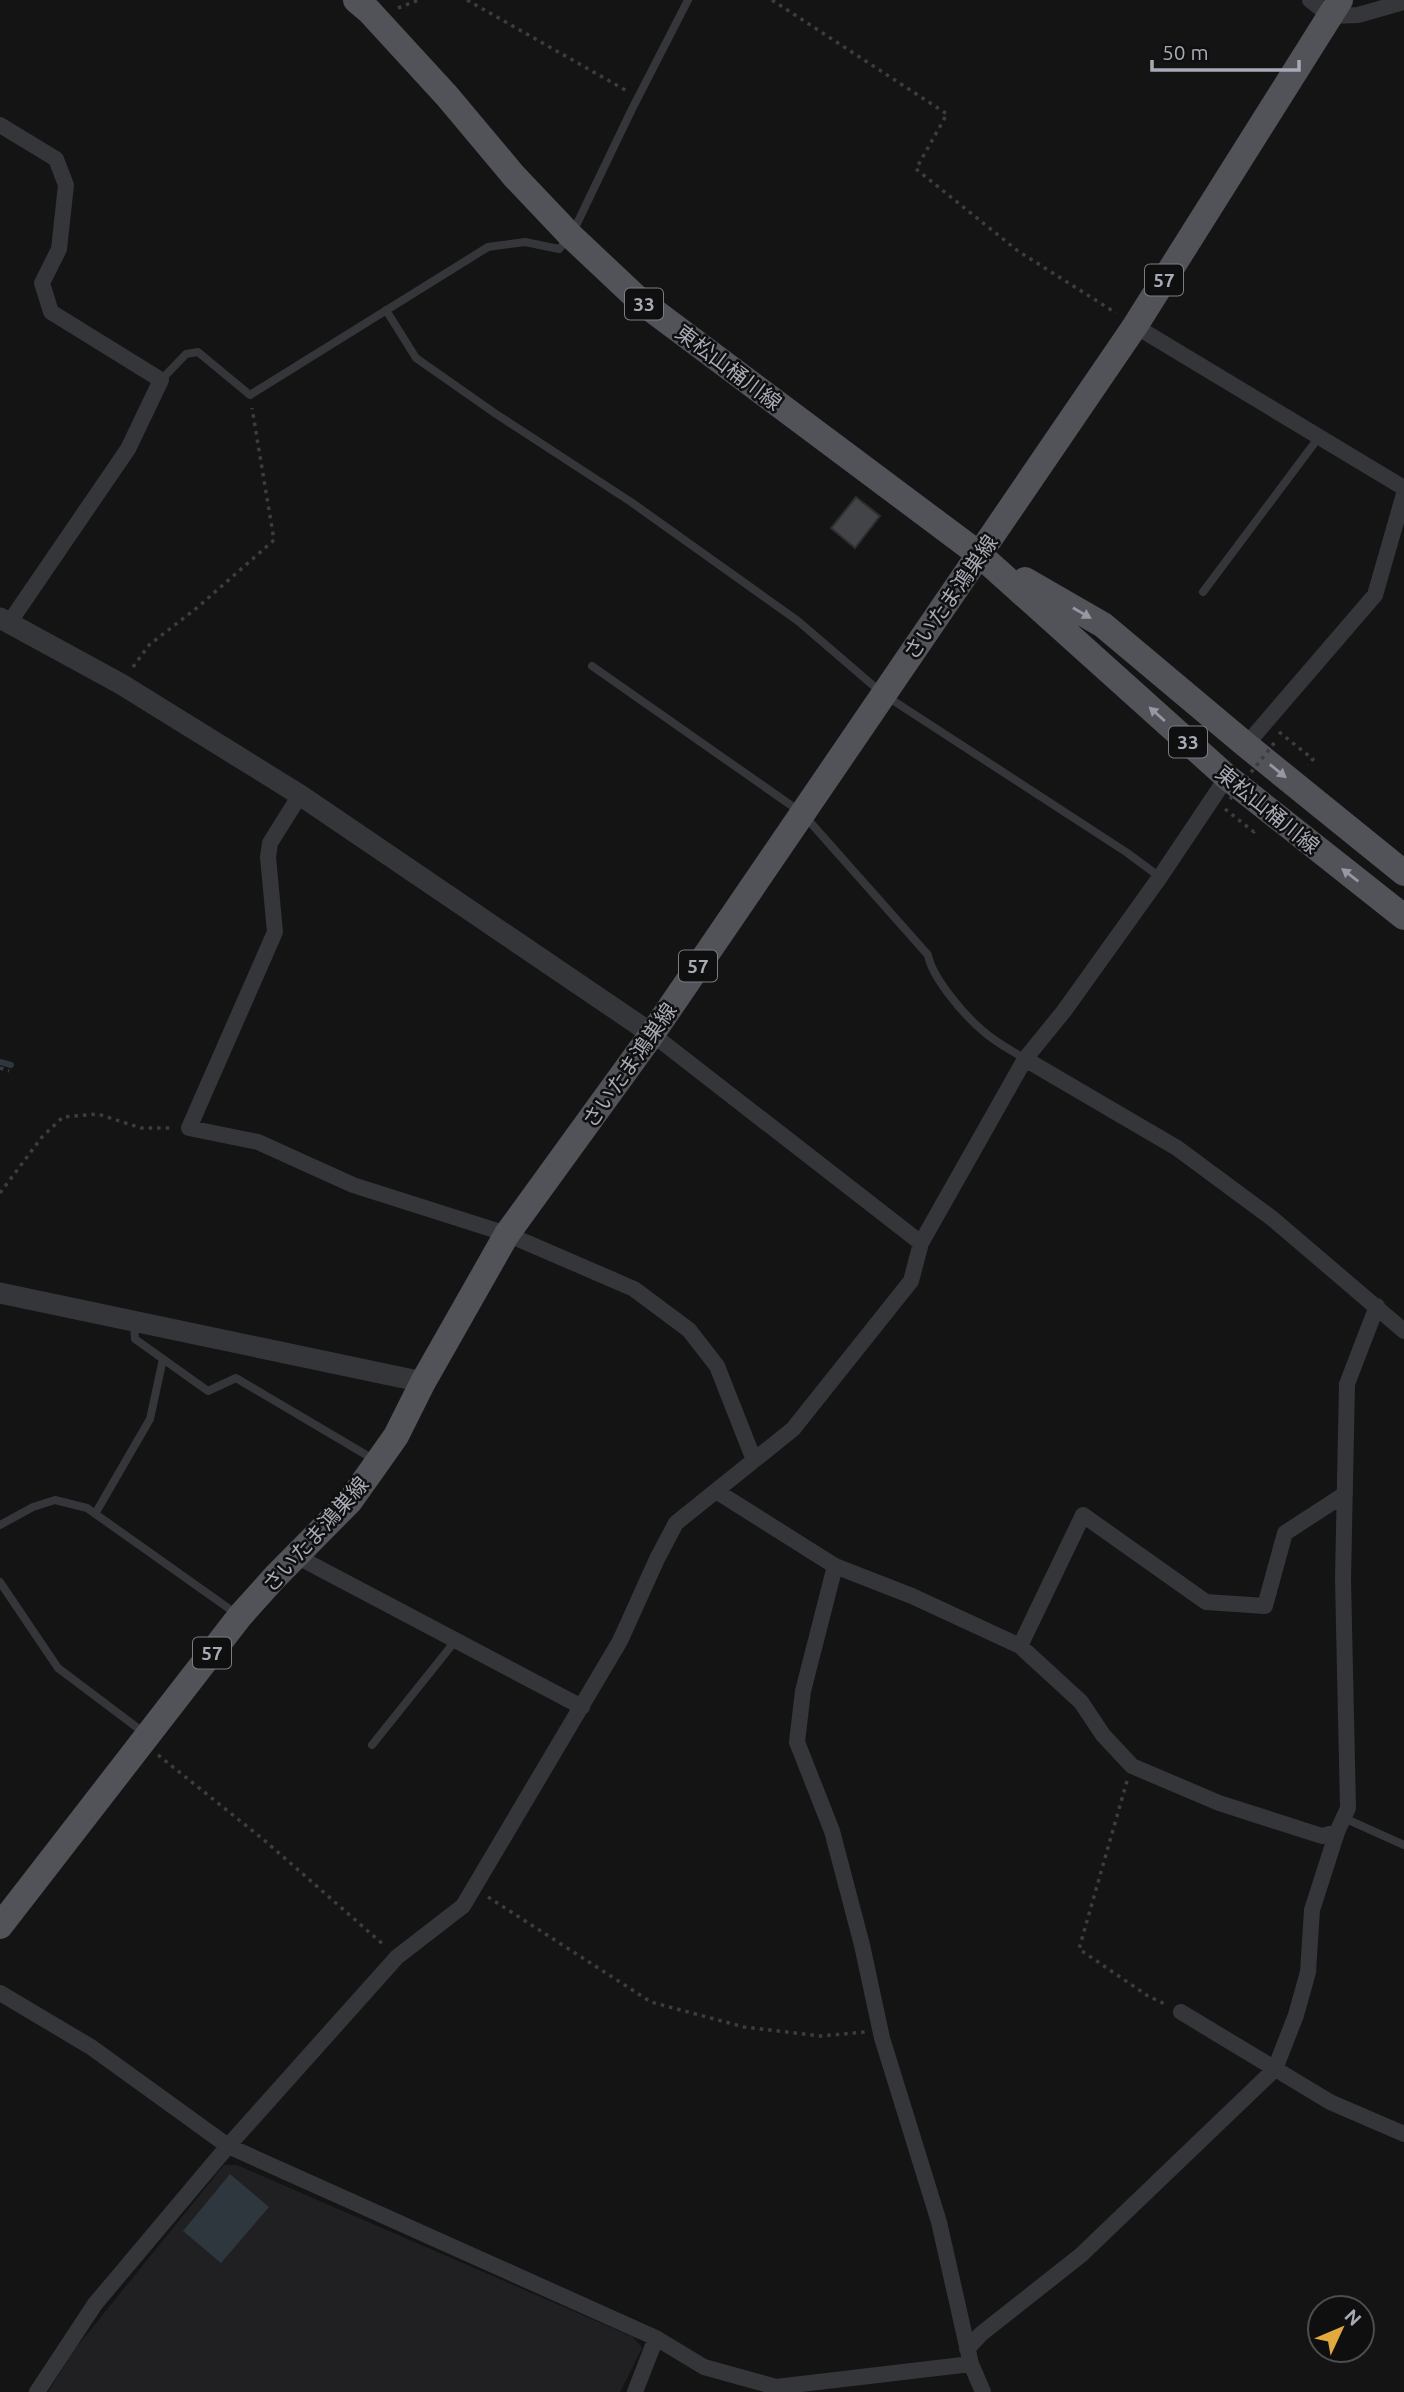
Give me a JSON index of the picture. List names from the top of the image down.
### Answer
{
  "streets": {
    "main road": [
      "57",
      "33",
      "東松山桶川線",
      "さいたま鴻巣線"
    ]
  },
  "crossings": [
    ["東松山桶川線", "さいたま鴻巣線"]
  ],
  "scale_bar": "50 m",
  "north": "top right"
}
